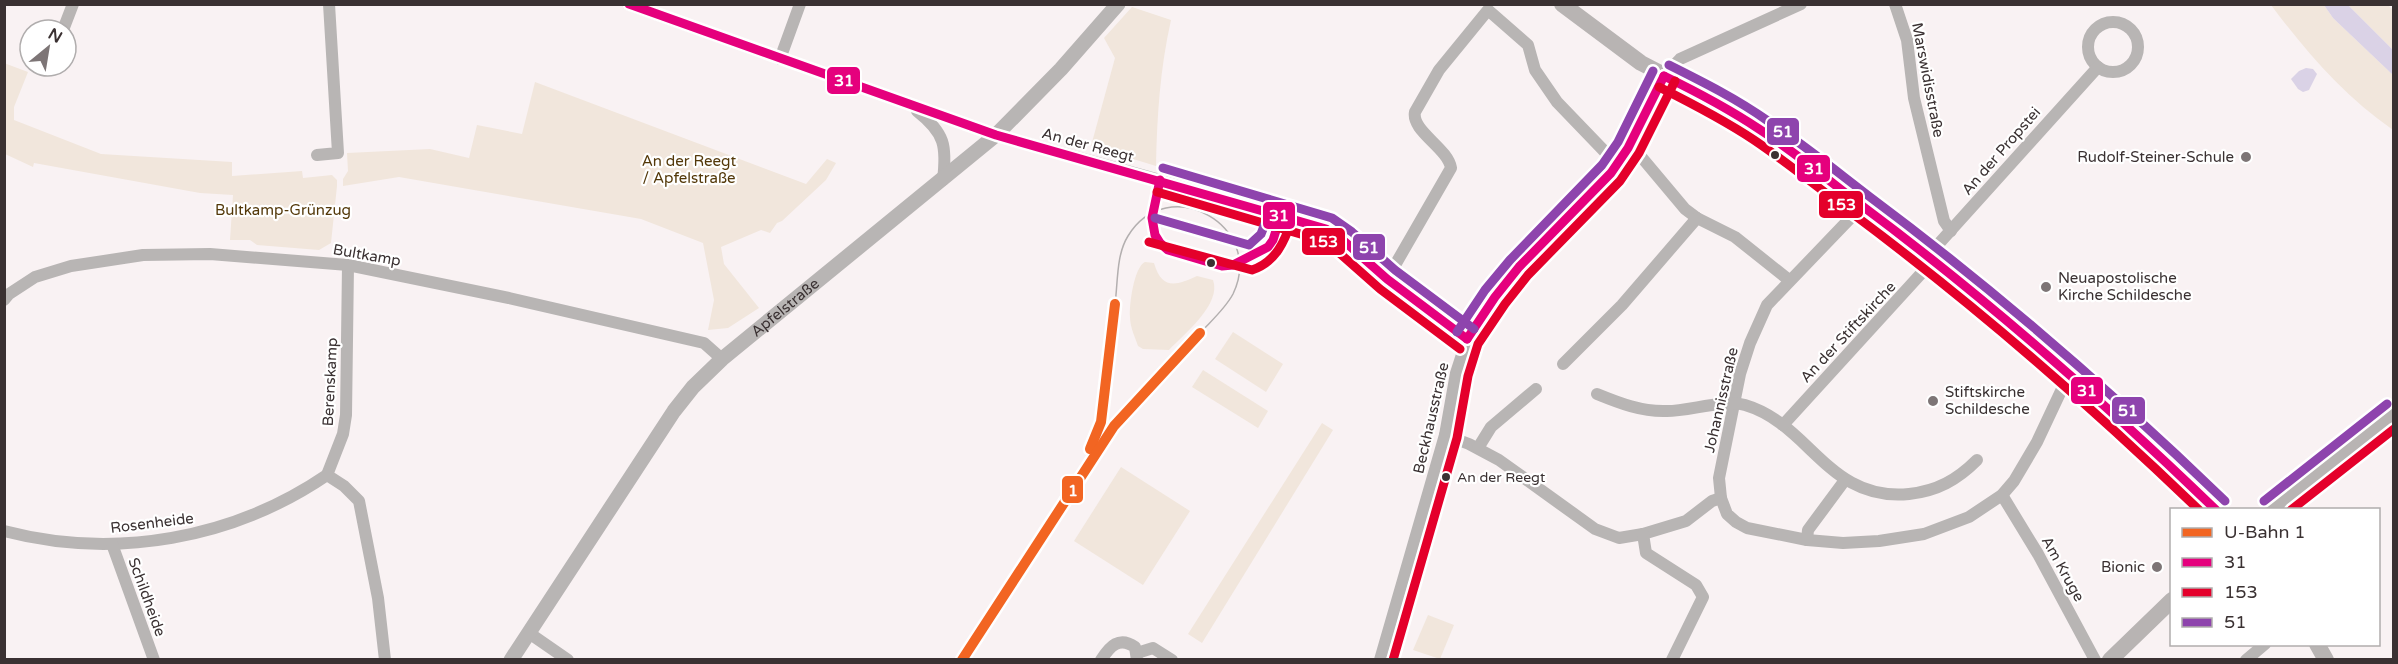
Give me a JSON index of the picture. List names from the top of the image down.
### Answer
{
  "streets": {
    "street": [
      "Marswidisstraße",
      "An der Reegt",
      "An der Propstei",
      "Bultkamp",
      "Apfelstraße",
      "An der Stiftskirche",
      "Berenskamp",
      "Johannisstraße",
      "Beckhausstraße",
      "Rosenheide",
      "Am Kruge",
      "Schildheide"
    ]
  },
  "crossings": [
    ["Marswidisstraße", "An der Propstei"],
    ["An der Reegt", "Apfelstraße"],
    ["An der Reegt", "Beckhausstraße"],
    ["An der Propstei", "An der Stiftskirche"],
    ["Bultkamp", "Apfelstraße"],
    ["Bultkamp", "Berenskamp"],
    ["Berenskamp", "Rosenheide"],
    ["Rosenheide", "Schildheide"]
  ],
  "parks": ["An der Reegt / Apfelstraße", "Bultkamp-Grünzug"],
  "places": [
    "Rudolf-Steiner-Schule",
    "Neuapostolische Kirche Schildesche",
    "Stiftskirche Schildesche",
    "An der Reegt",
    "Bionic"
  ],
  "lines": [
    "transit line 31",
    "transit line 51",
    "transit line 153",
    "metro line 1"
  ],
  "legend": [
    "U-Bahn 1",
    "31",
    "153",
    "51"
  ],
  "north": "top right"
}
